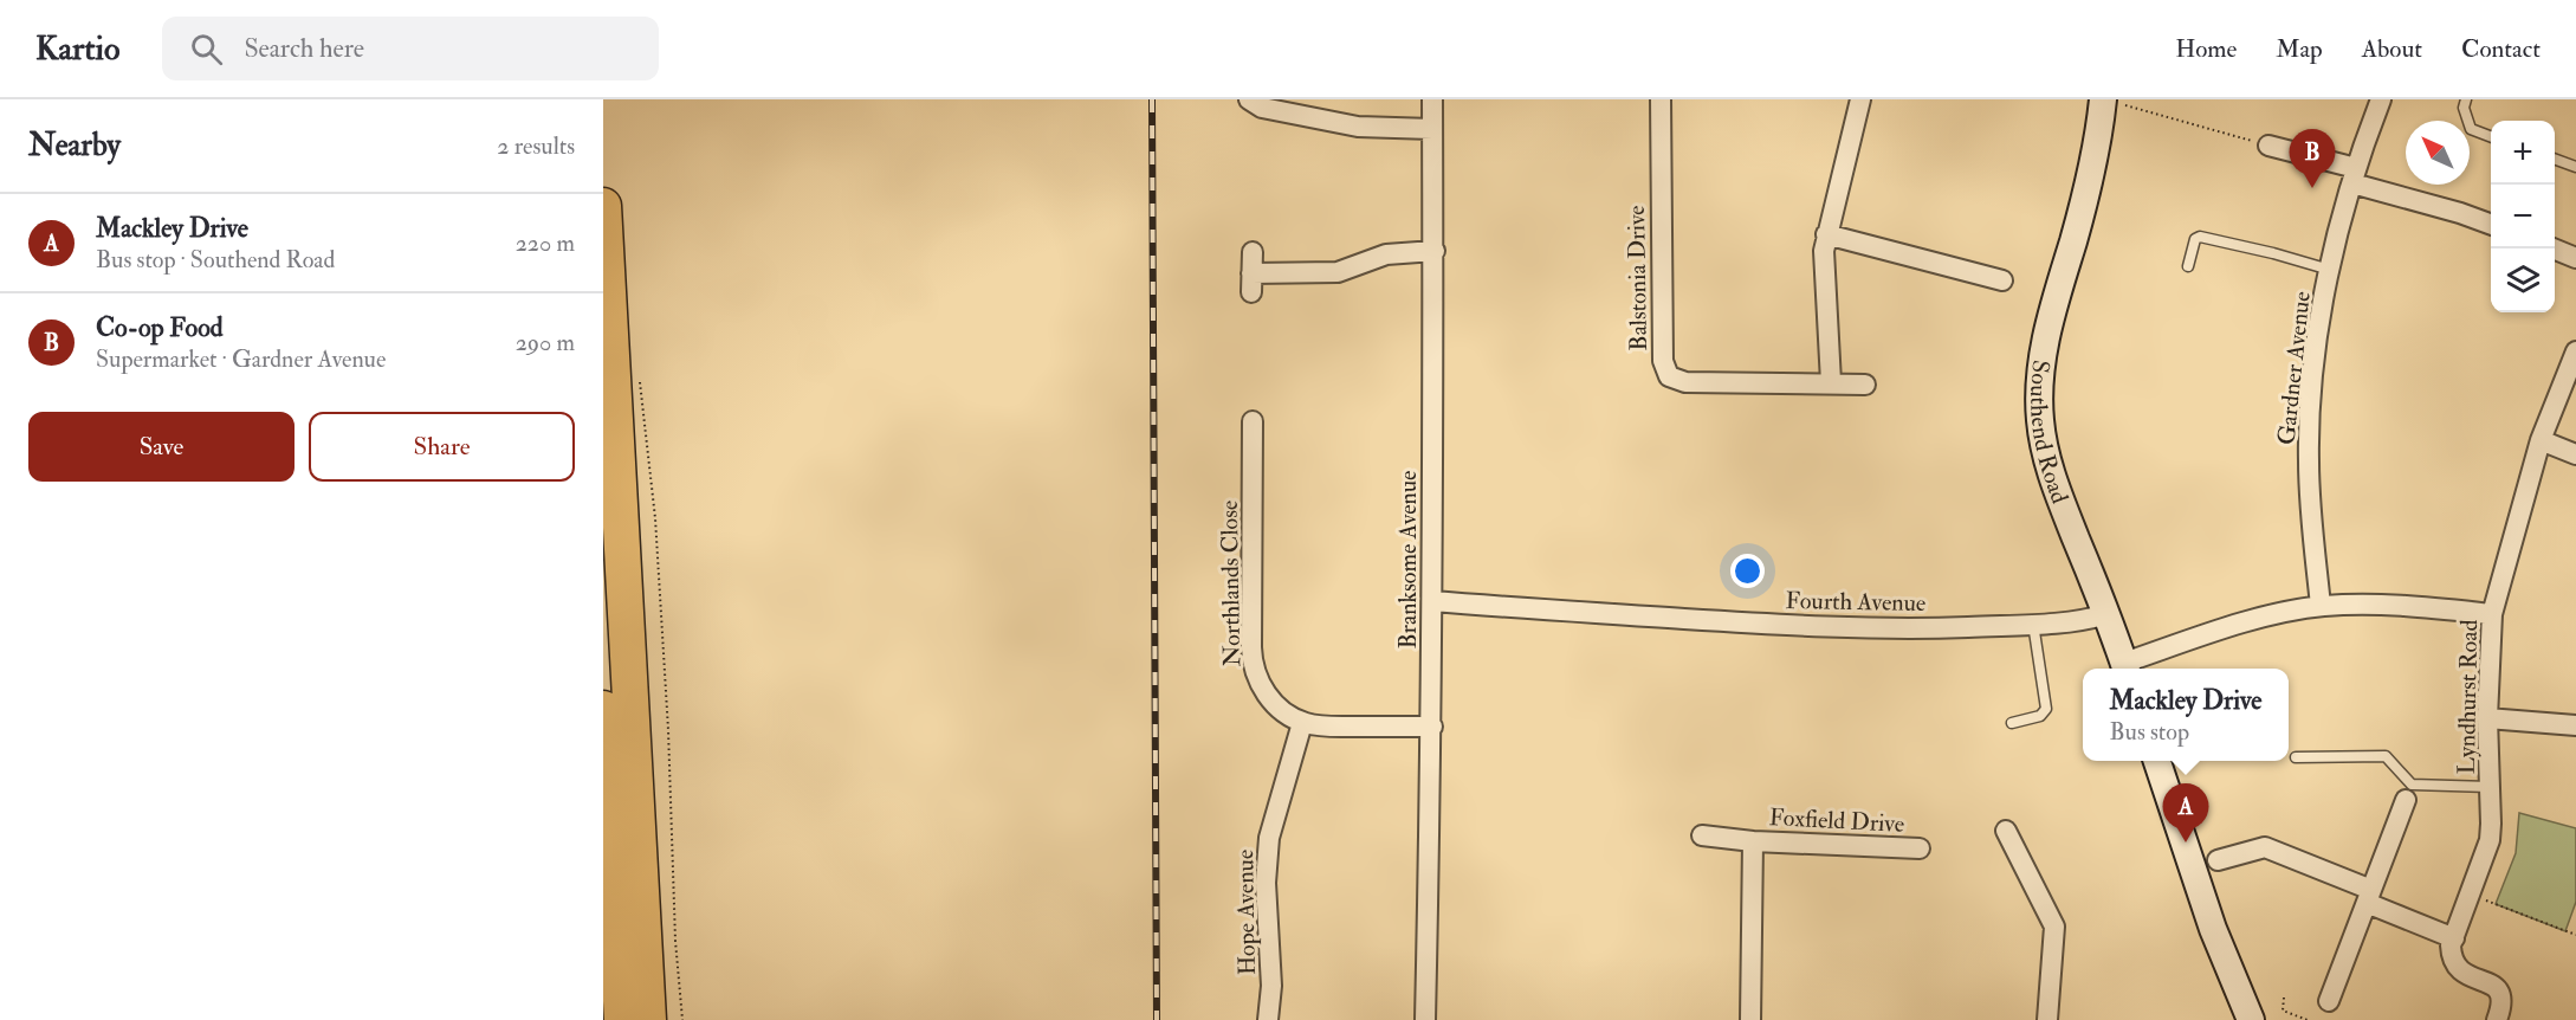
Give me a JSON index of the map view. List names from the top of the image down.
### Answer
{
  "streets": {
    "street": [
      "Balstonia Drive",
      "Gardner Avenue",
      "Southend Road",
      "Branksome Avenue",
      "Northlands Close",
      "Fourth Avenue",
      "Lyndhurst Road",
      "Foxfield Drive",
      "Hope Avenue"
    ]
  },
  "crossings": [
    ["Southend Road", "Fourth Avenue"],
    ["Branksome Avenue", "Fourth Avenue"],
    ["Northlands Close", "Hope Avenue"]
  ],
  "north": "top left",
  "page": {
    "header": "Kartio",
    "search": "Search here",
    "nav": [
      "Home",
      "Map",
      "About",
      "Contact"
    ],
    "heading": ["Nearby", "2 results"],
    "map_buttons": ["+", "−"],
    "pins": ["B", "A"],
    "list": [
      {
        "mark": "A",
        "name": "Mackley Drive",
        "note": "Bus stop · Southend Road",
        "value": "220 m"
      },
      {
        "mark": "B",
        "name": "Co-op Food",
        "note": "Supermarket · Gardner Avenue",
        "value": "290 m"
      }
    ],
    "buttons": ["Save", "Share"],
    "popup": ["Mackley Drive", "Bus stop"]
  }
}
